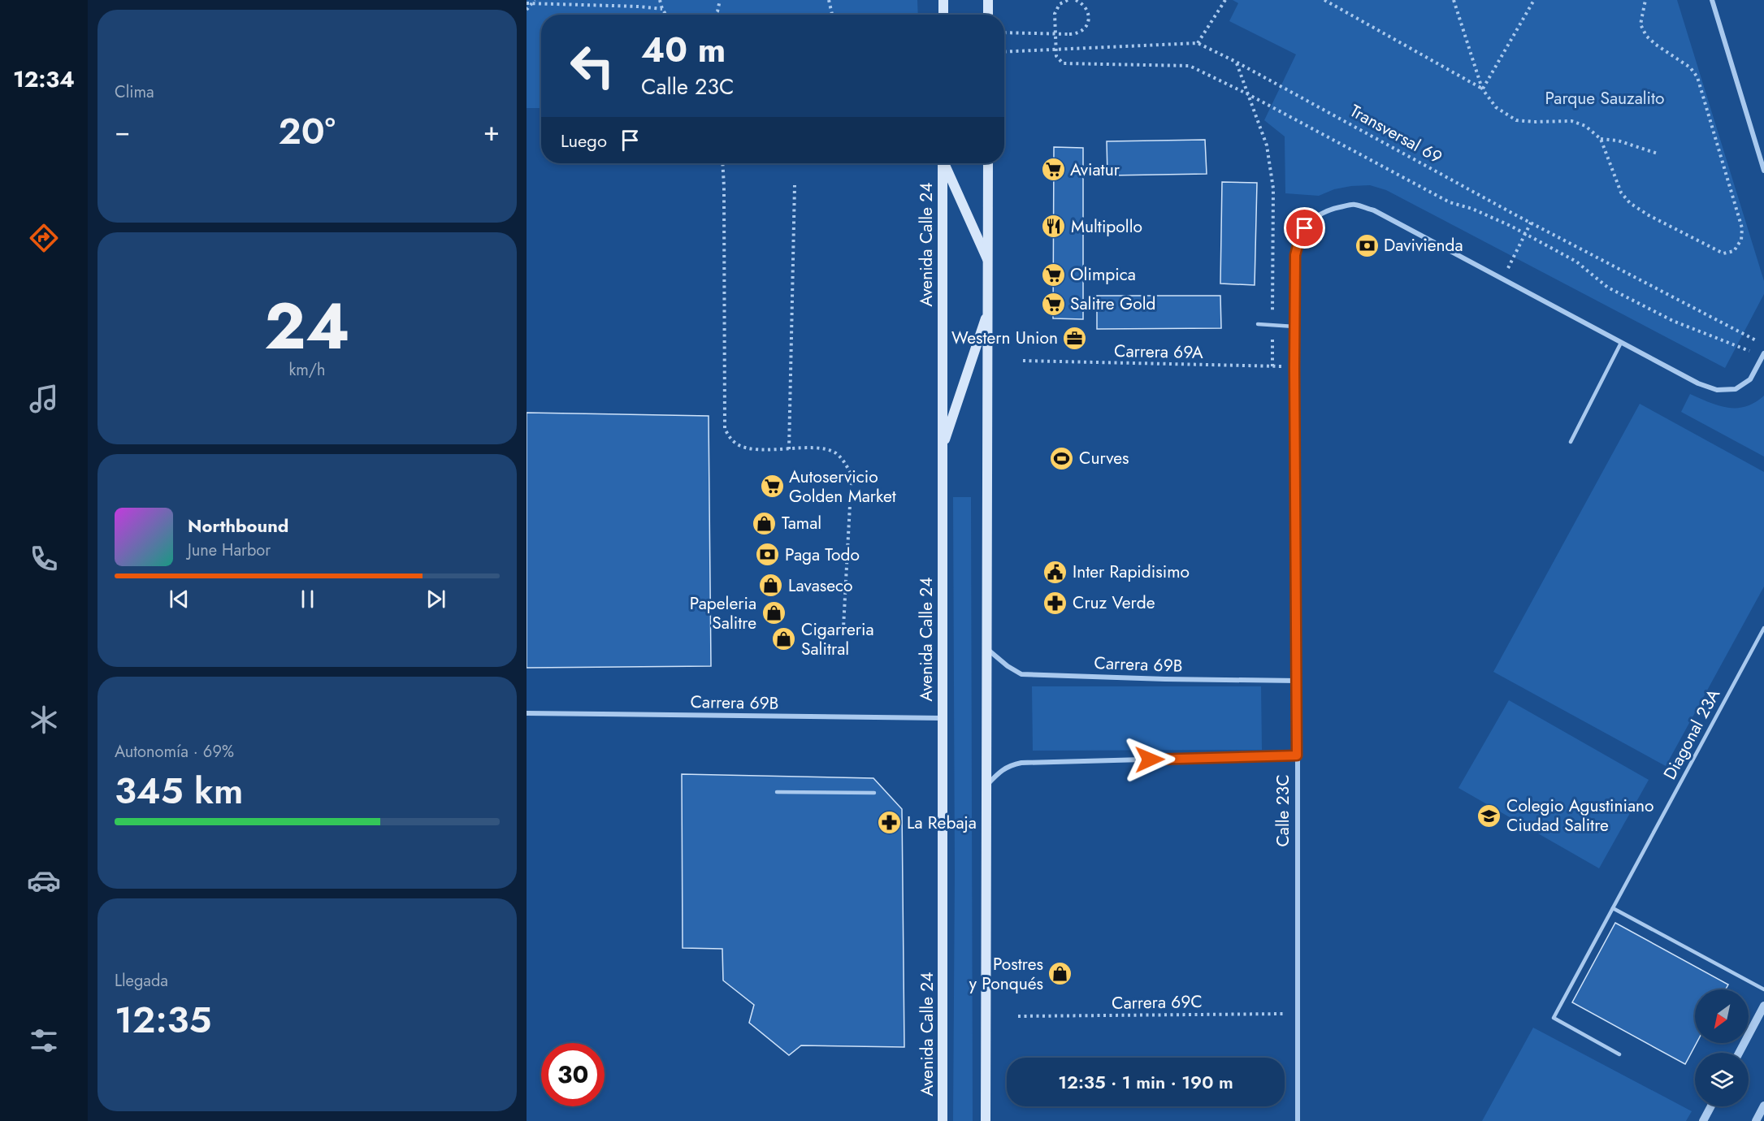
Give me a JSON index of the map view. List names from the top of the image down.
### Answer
{
  "streets": {
    "main road": ["Avenida Calle 24"],
    "street": ["Carrera 69B", "Calle 23C"],
    "lane": ["Diagonal 23A"],
    "path": ["Transversal 69", "Carrera 69A", "Carrera 69C"]
  },
  "crossings": [
    ["Avenida Calle 24", "Carrera 69B"],
    ["Carrera 69A", "Calle 23C"],
    ["Carrera 69B", "Calle 23C"],
    ["Calle 23C", "Carrera 69C"]
  ],
  "parks": ["Parque Sauzalito"],
  "places": {
    "supermarket": [
      "Aviatur",
      "Olimpica",
      "Salitre Gold",
      "Autoservicio Golden Market"
    ],
    "restaurant": ["Multipollo"],
    "bank": ["Davivienda", "Paga Todo"],
    "office": ["Western Union"],
    "sports": ["Curves"],
    "shop": [
      "Tamal",
      "Lavaseco",
      "Papeleria Salitre",
      "Cigarreria Salitral",
      "Postres y Ponqués"
    ],
    "public building": ["Inter Rapidisimo"],
    "pharmacy": ["Cruz Verde", "La Rebaja"],
    "school or university": ["Colegio Agustiniano Ciudad Salitre"]
  },
  "north": "bottom left",
  "page": {
    "tabs": "12:34",
    "tile": [
      "Clima",
      ["24", "km/h"],
      ["Autonomía · 69%", "345 km"],
      ["Llegada", "12:35"]
    ],
    "turn": ["40 m", "Calle 23C"],
    "heat": ["−", "20°", "+"],
    "then": "Luego",
    "song": ["Northbound", "June Harbor"],
    "limit": "30",
    "trip": "12:35 · 1 min · 190 m"
  }
}
